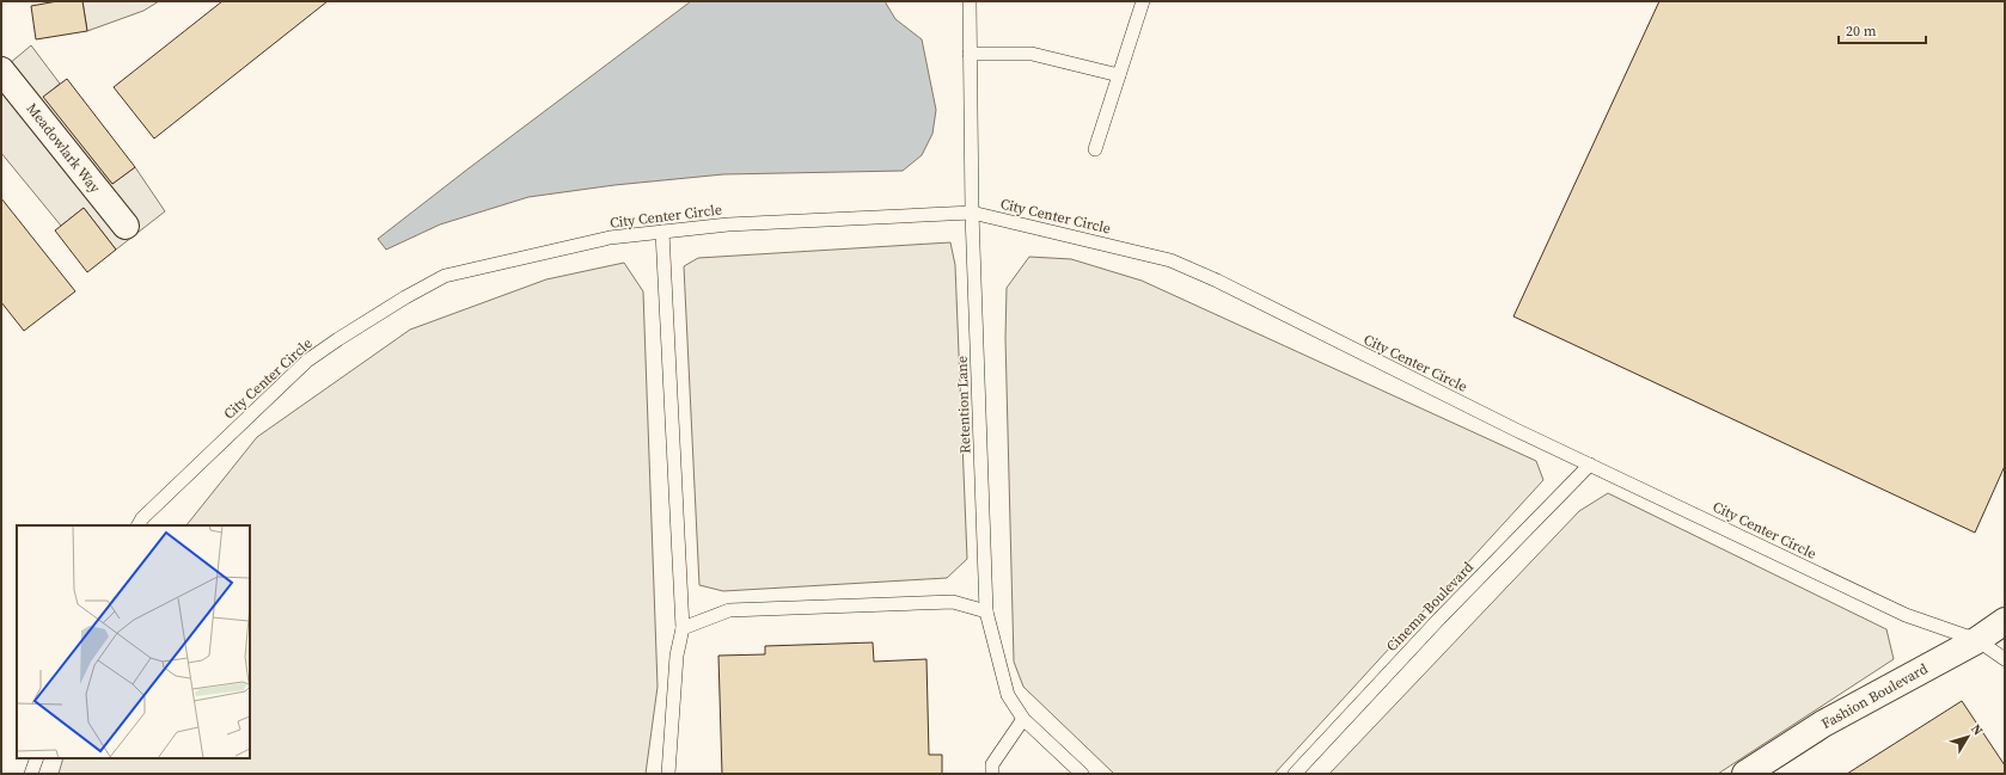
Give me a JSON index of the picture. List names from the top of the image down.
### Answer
{
  "streets": {
    "street": ["Meadowlark Way", "Fashion Boulevard"],
    "lane": ["City Center Circle", "Retention Lane", "Cinema Boulevard"]
  },
  "crossings": [
    ["City Center Circle", "Retention Lane"],
    ["City Center Circle", "Cinema Boulevard"],
    ["City Center Circle", "Fashion Boulevard"]
  ],
  "scale_bar": "20 m",
  "north": "top right"
}
